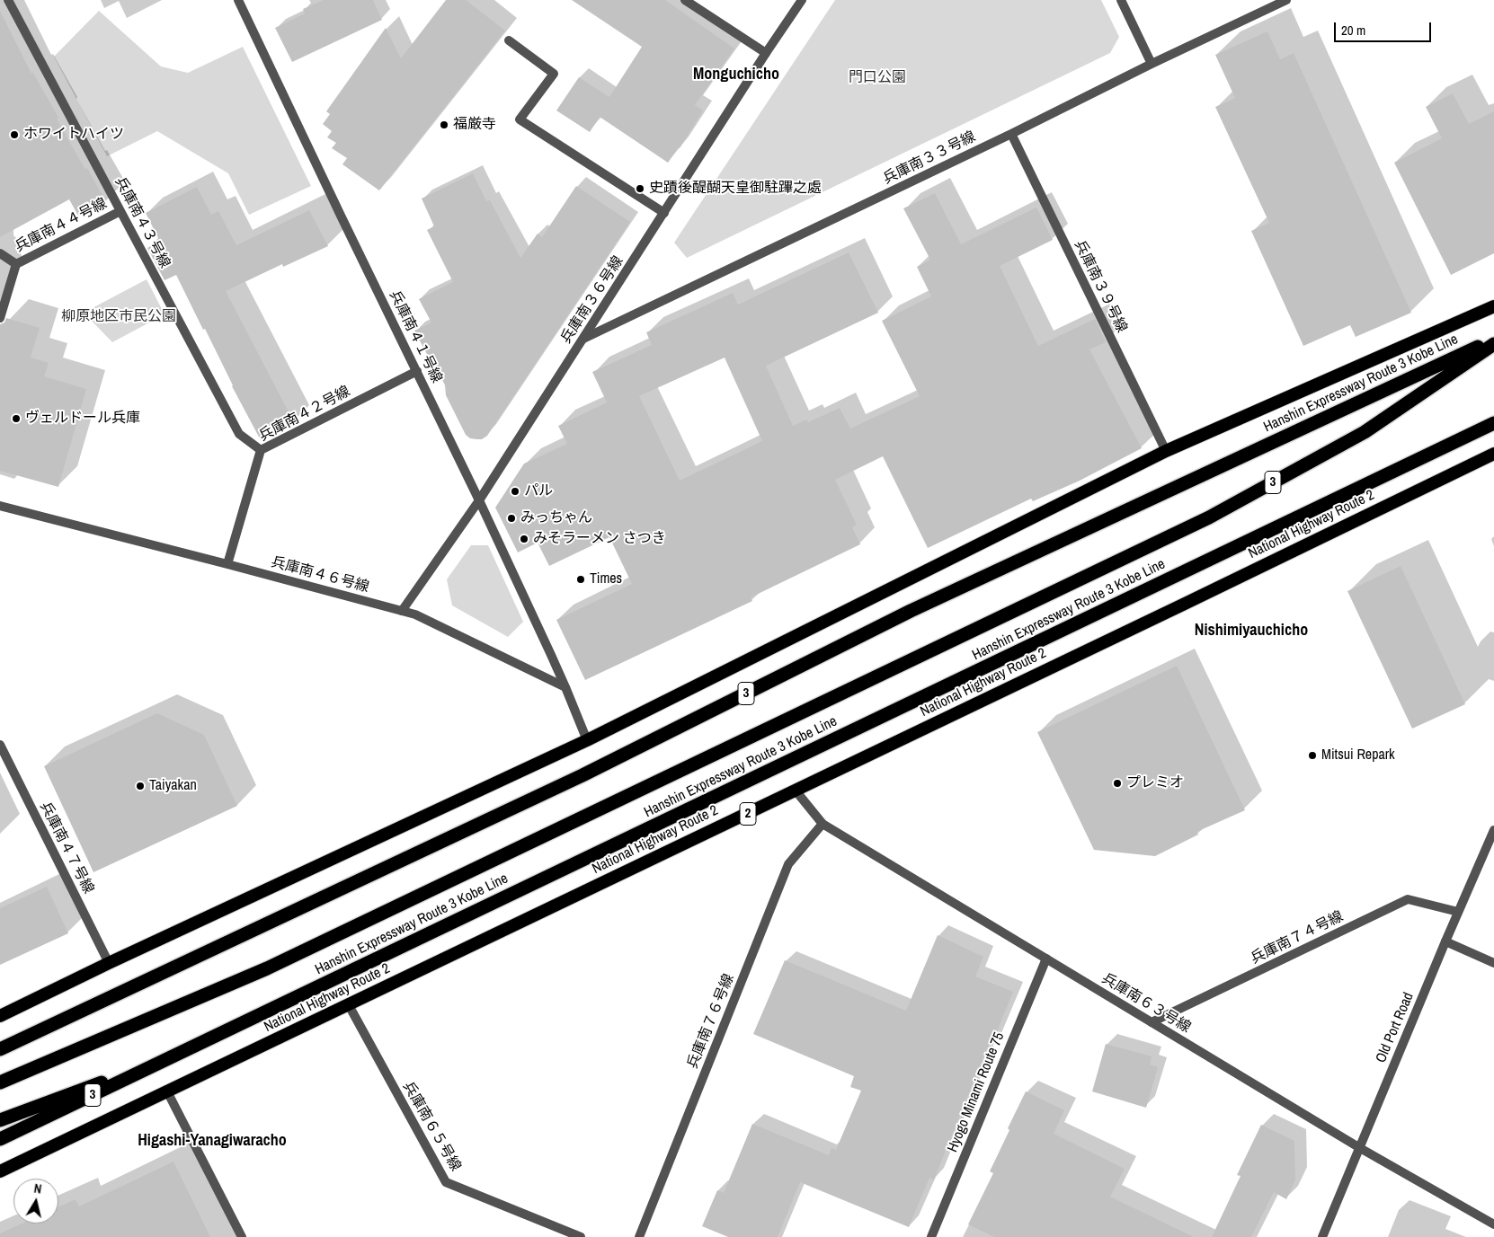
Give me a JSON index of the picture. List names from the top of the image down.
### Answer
{
  "streets": {
    "highway": [
      "Hanshin Expressway Route 3 Kobe Line",
      "3",
      "National Highway Route 2",
      "2"
    ],
    "street": [
      "兵庫南３３号線",
      "兵庫南４３号線",
      "兵庫南４４号線",
      "兵庫南３９号線",
      "兵庫南３６号線",
      "兵庫南４１号線",
      "兵庫南４２号線",
      "兵庫南４６号線",
      "兵庫南４７号線",
      "兵庫南７４号線",
      "兵庫南６３号線",
      "兵庫南７６号線",
      "Old Port Road",
      "Hyogo Minami Route 75",
      "兵庫南６５号線"
    ]
  },
  "crossings": [
    ["兵庫南３３号線", "兵庫南３９号線"],
    ["兵庫南３３号線", "兵庫南３６号線"],
    ["兵庫南４３号線", "兵庫南４４号線"],
    ["兵庫南４３号線", "兵庫南４２号線"],
    ["兵庫南３６号線", "兵庫南４１号線"],
    ["兵庫南３６号線", "兵庫南４６号線"],
    ["兵庫南４１号線", "兵庫南４２号線"],
    ["兵庫南４１号線", "兵庫南４６号線"],
    ["Hanshin Expressway Route 3 Kobe Line", "3"],
    ["兵庫南４２号線", "兵庫南４６号線"],
    ["National Highway Route 2", "兵庫南６３号線"],
    ["National Highway Route 2", "兵庫南６５号線"],
    ["兵庫南７４号線", "兵庫南６３号線"],
    ["兵庫南７４号線", "Old Port Road"],
    ["兵庫南６３号線", "兵庫南７６号線"],
    ["兵庫南６３号線", "Old Port Road"],
    ["兵庫南６３号線", "Hyogo Minami Route 75"]
  ],
  "districts": ["Monguchicho", "Nishimiyauchicho", "Higashi-Yanagiwaracho"],
  "parks": ["門口公園", "柳原地区市民公園"],
  "places": [
    "福厳寺",
    "ホワイトハイツ",
    "史蹟後醍醐天皇御駐蹕之處",
    "ヴェルドール兵庫",
    "パル",
    "みっちゃん",
    "みそラーメン さつき",
    "Times",
    "Mitsui Repark",
    "プレミオ",
    "Taiyakan"
  ],
  "scale_bar": "20 m",
  "north": "top"
}
